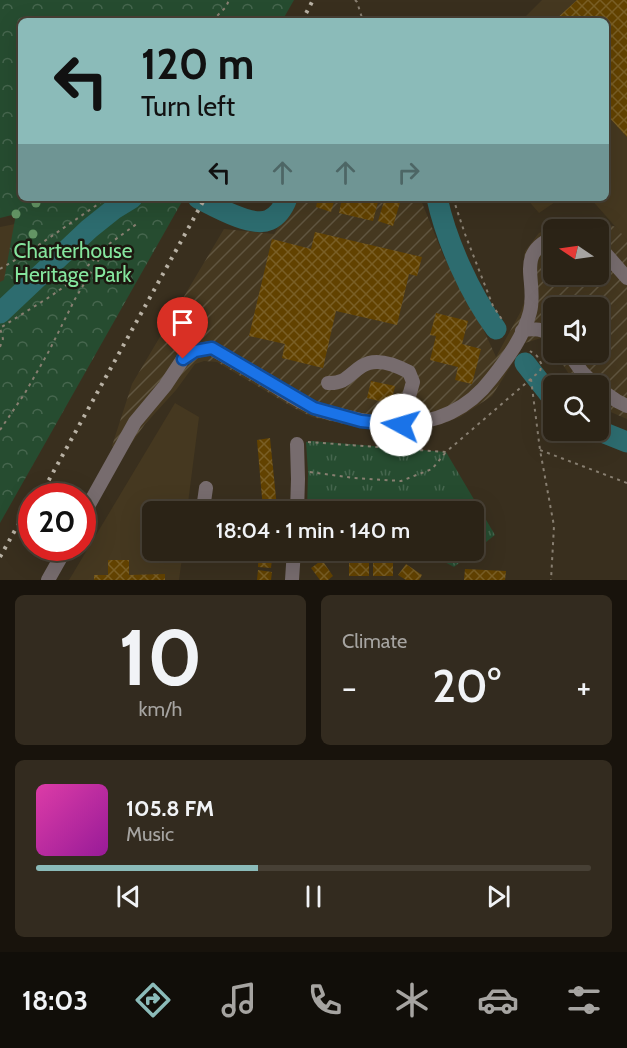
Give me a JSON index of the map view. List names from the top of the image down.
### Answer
{
  "parks": ["Charterhouse Heritage Park"],
  "north": "left",
  "page": {
    "turn": ["120 m", "Turn left"],
    "limit": "20",
    "trip": "18:04 · 1 min · 140 m",
    "tile": [
      ["10", "km/h"],
      "Climate"
    ],
    "heat": ["−", "20°", "+"],
    "song": ["105.8 FM", "Music"],
    "tabs": "18:03"
  }
}
